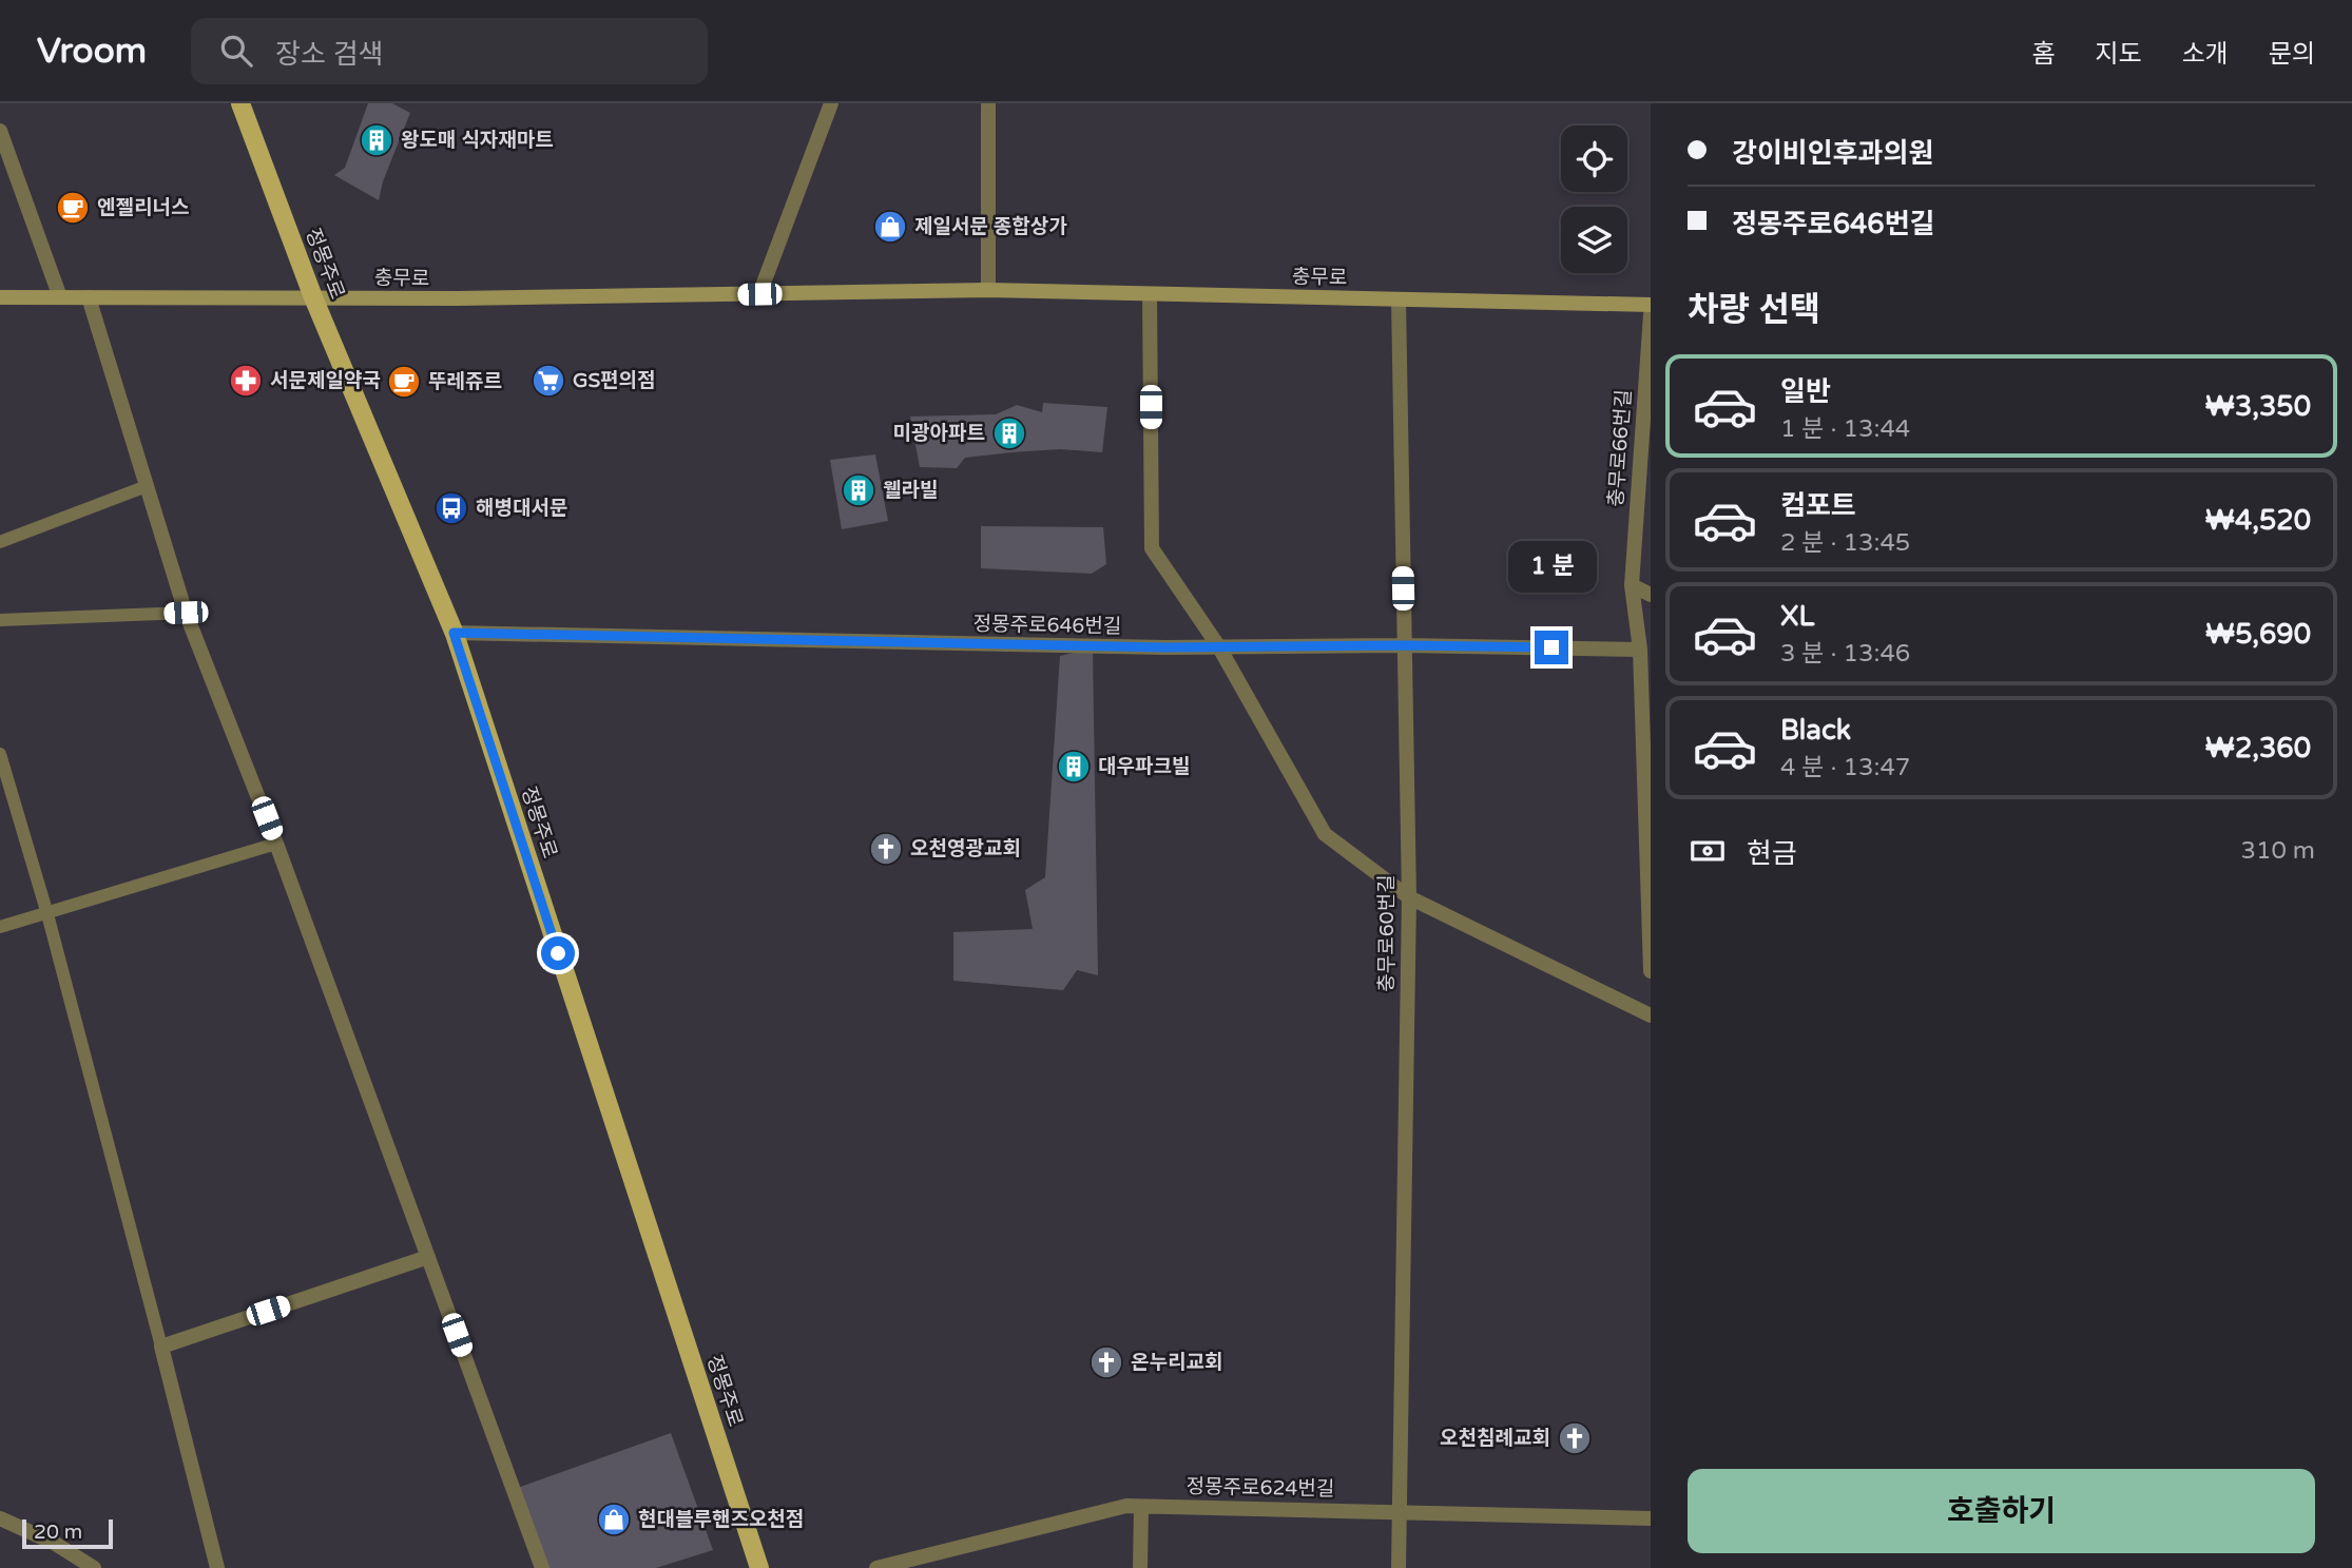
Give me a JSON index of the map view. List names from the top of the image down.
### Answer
{
  "streets": {
    "main road": ["정몽주로"],
    "street": [
      "충무로",
      "충무로66번길",
      "정몽주로646번길",
      "충무로60번길",
      "정몽주로624번길"
    ]
  },
  "crossings": [
    ["정몽주로", "충무로"],
    ["정몽주로", "정몽주로646번길"],
    ["충무로", "충무로60번길"],
    ["충무로66번길", "정몽주로646번길"],
    ["정몽주로646번길", "충무로60번길"],
    ["충무로60번길", "정몽주로624번길"]
  ],
  "places": {
    "building": [
      "왕도매 식자재마트",
      "미광아파트",
      "웰라빌",
      "대우파크빌"
    ],
    "cafe": ["엔젤리너스", "뚜레쥬르"],
    "shop": ["제일서문 종합상가", "현대블루핸즈오천점"],
    "pharmacy": ["서문제일약국"],
    "supermarket": ["GS편의점"],
    "bus stop": ["해병대서문"],
    "church": ["오천영광교회", "온누리교회", "오천침례교회"]
  },
  "scale_bar": "20 m",
  "page": {
    "header": "Vroom",
    "search": "장소 검색",
    "nav": [
      "홈",
      "지도",
      "소개",
      "문의"
    ],
    "banner": ["강이비인후과의원", "정몽주로646번길"],
    "heading": "차량 선택",
    "list": [
      {
        "name": "일반",
        "note": "1 분 · 13:44",
        "value": "₩3,350"
      },
      {
        "name": "컴포트",
        "note": "2 분 · 13:45",
        "value": "₩4,520"
      },
      {
        "name": "XL",
        "note": "3 분 · 13:46",
        "value": "₩5,690"
      },
      {
        "name": "Black",
        "note": "4 분 · 13:47",
        "value": "₩2,360"
      }
    ],
    "bubble": "1 분",
    "pay": ["현금", "310 m"],
    "buttons": "호출하기",
    "scale": "20 m"
  }
}
